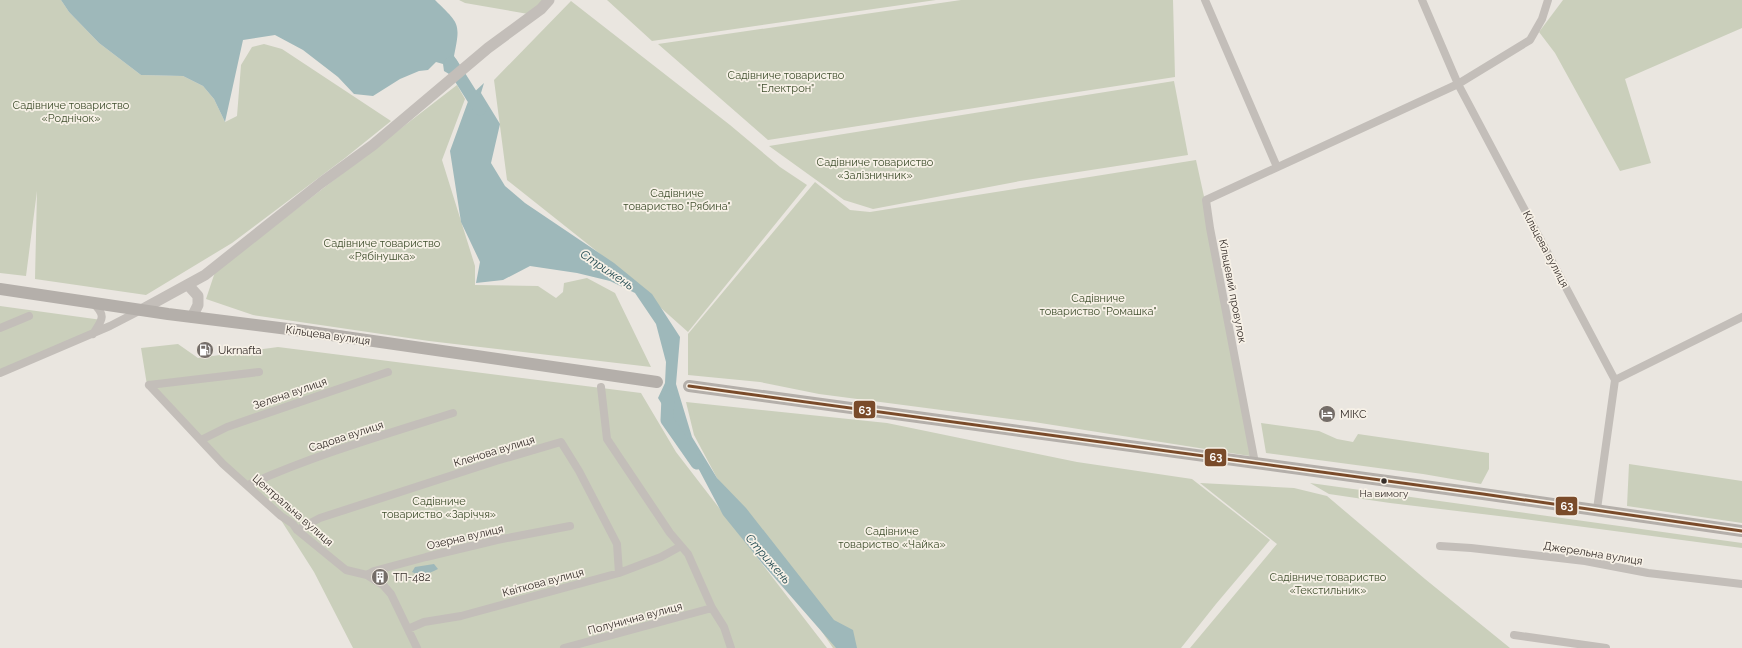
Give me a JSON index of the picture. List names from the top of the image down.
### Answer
{
  "streets": {
    "main road": ["Кільцева вулиця"],
    "street": [
      "Кільцевий провулок",
      "Зелена вулиця",
      "Садова вулиця",
      "Кленова вулиця",
      "Центральна вулиця",
      "Озерна вулиця",
      "Джерельна вулиця",
      "Квіткова вулиця",
      "Полунична вулиця"
    ]
  },
  "crossings": [
    ["Кільцева вулиця", "Кільцевий провулок"],
    ["Зелена вулиця", "Центральна вулиця"],
    ["Садова вулиця", "Центральна вулиця"],
    ["Кленова вулиця", "Центральна вулиця"],
    ["Кленова вулиця", "Квіткова вулиця"],
    ["Центральна вулиця", "Озерна вулиця"],
    ["Центральна вулиця", "Квіткова вулиця"]
  ],
  "water": ["Стрижень"],
  "parks": [
    "Садівниче товариство \"Електрон\"",
    "Садівниче товариство «Роднічок»",
    "Садівниче товариство «Залізничник»",
    "Садівниче товариство \"Рябина\"",
    "Садівниче товариство «Рябінушка»",
    "Садівниче товариство \"Ромашка\"",
    "Садівниче товариство «Заріччя»",
    "Садівниче товариство «Чайка»",
    "Садівниче товариство «Текстильник»"
  ],
  "places": {
    "fuel station": ["Ukrnafta"],
    "hotel": ["МІКС"],
    "other": ["На вимогу"],
    "building": ["ТП-482"]
  },
  "lines": ["transit line 63"]
}
